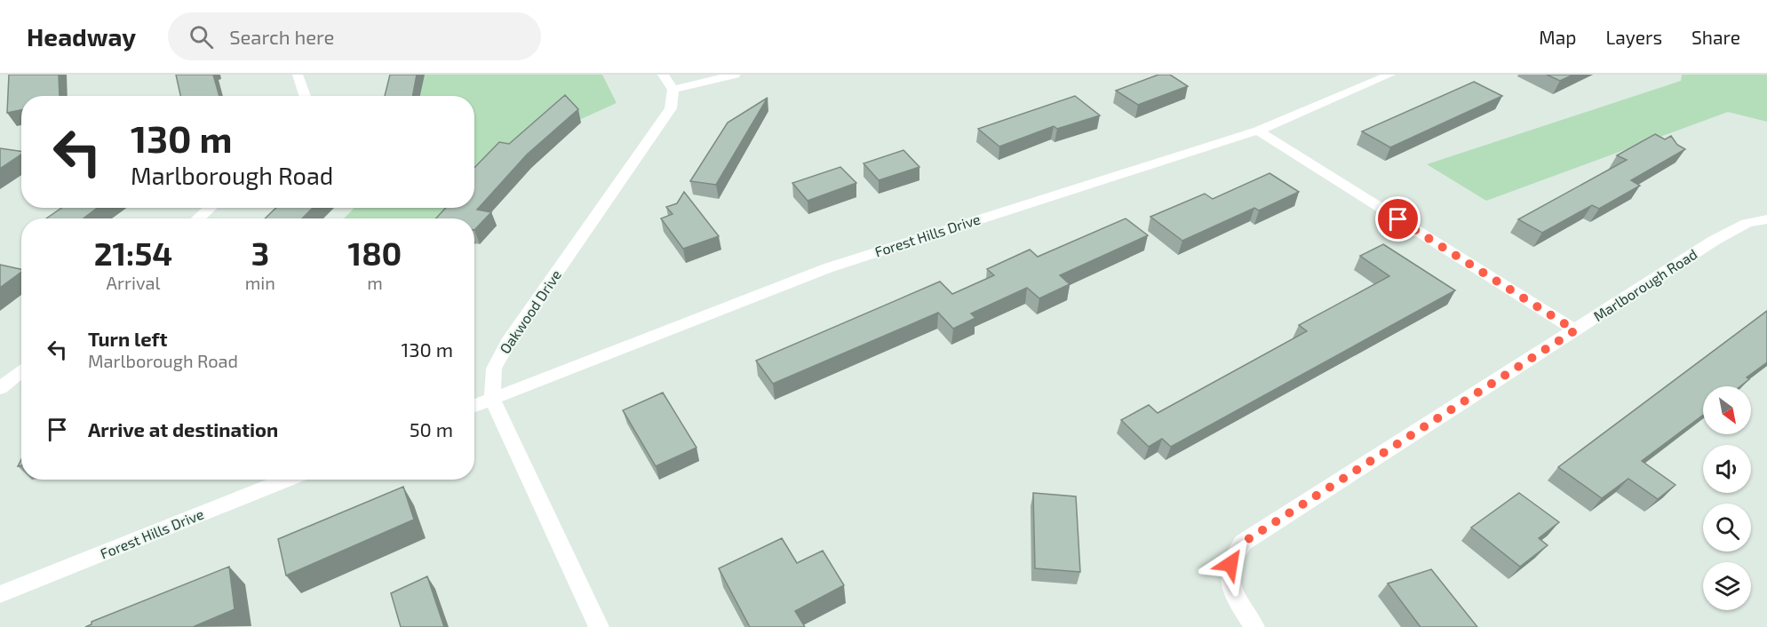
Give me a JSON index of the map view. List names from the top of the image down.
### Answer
{
  "streets": {
    "street": ["Forest Hills Drive", "Marlborough Road", "Oakwood Drive"]
  },
  "crossings": [
    ["Forest Hills Drive", "Oakwood Drive"]
  ],
  "north": "bottom right",
  "page": {
    "header": "Headway",
    "search": "Search here",
    "nav": ["Map", "Layers", "Share"],
    "turn": ["130 m", "Marlborough Road"],
    "eta": [
      "21:54",
      "Arrival",
      "3",
      "min",
      "180",
      "m"
    ],
    "list": [
      {
        "name": "Turn left",
        "note": "Marlborough Road",
        "value": "130 m"
      },
      {
        "name": "Arrive at destination",
        "value": "50 m"
      }
    ]
  }
}
